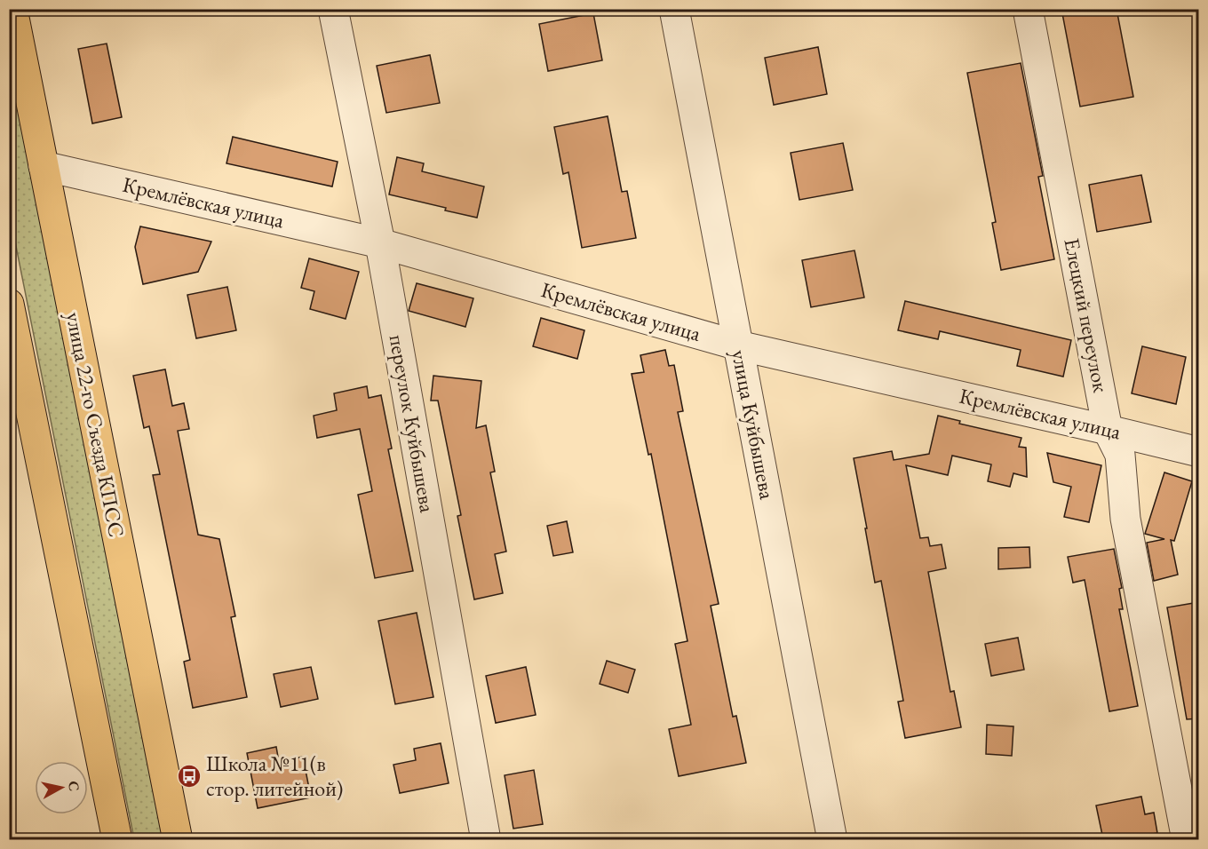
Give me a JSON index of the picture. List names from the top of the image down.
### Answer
{
  "streets": {
    "main road": ["улица 22-го Съезда КПСС"],
    "street": [
      "Кремлёвская улица",
      "Елецкий переулок",
      "переулок Куйбышева",
      "улица Куйбышева"
    ]
  },
  "crossings": [
    ["Кремлёвская улица", "Елецкий переулок"],
    ["Кремлёвская улица", "переулок Куйбышева"],
    ["Кремлёвская улица", "улица 22-го Съезда КПСС"],
    ["Кремлёвская улица", "улица Куйбышева"]
  ],
  "places": {
    "bus stop": ["Школа №11(в стор. литейной)"]
  },
  "north": "right"
}
